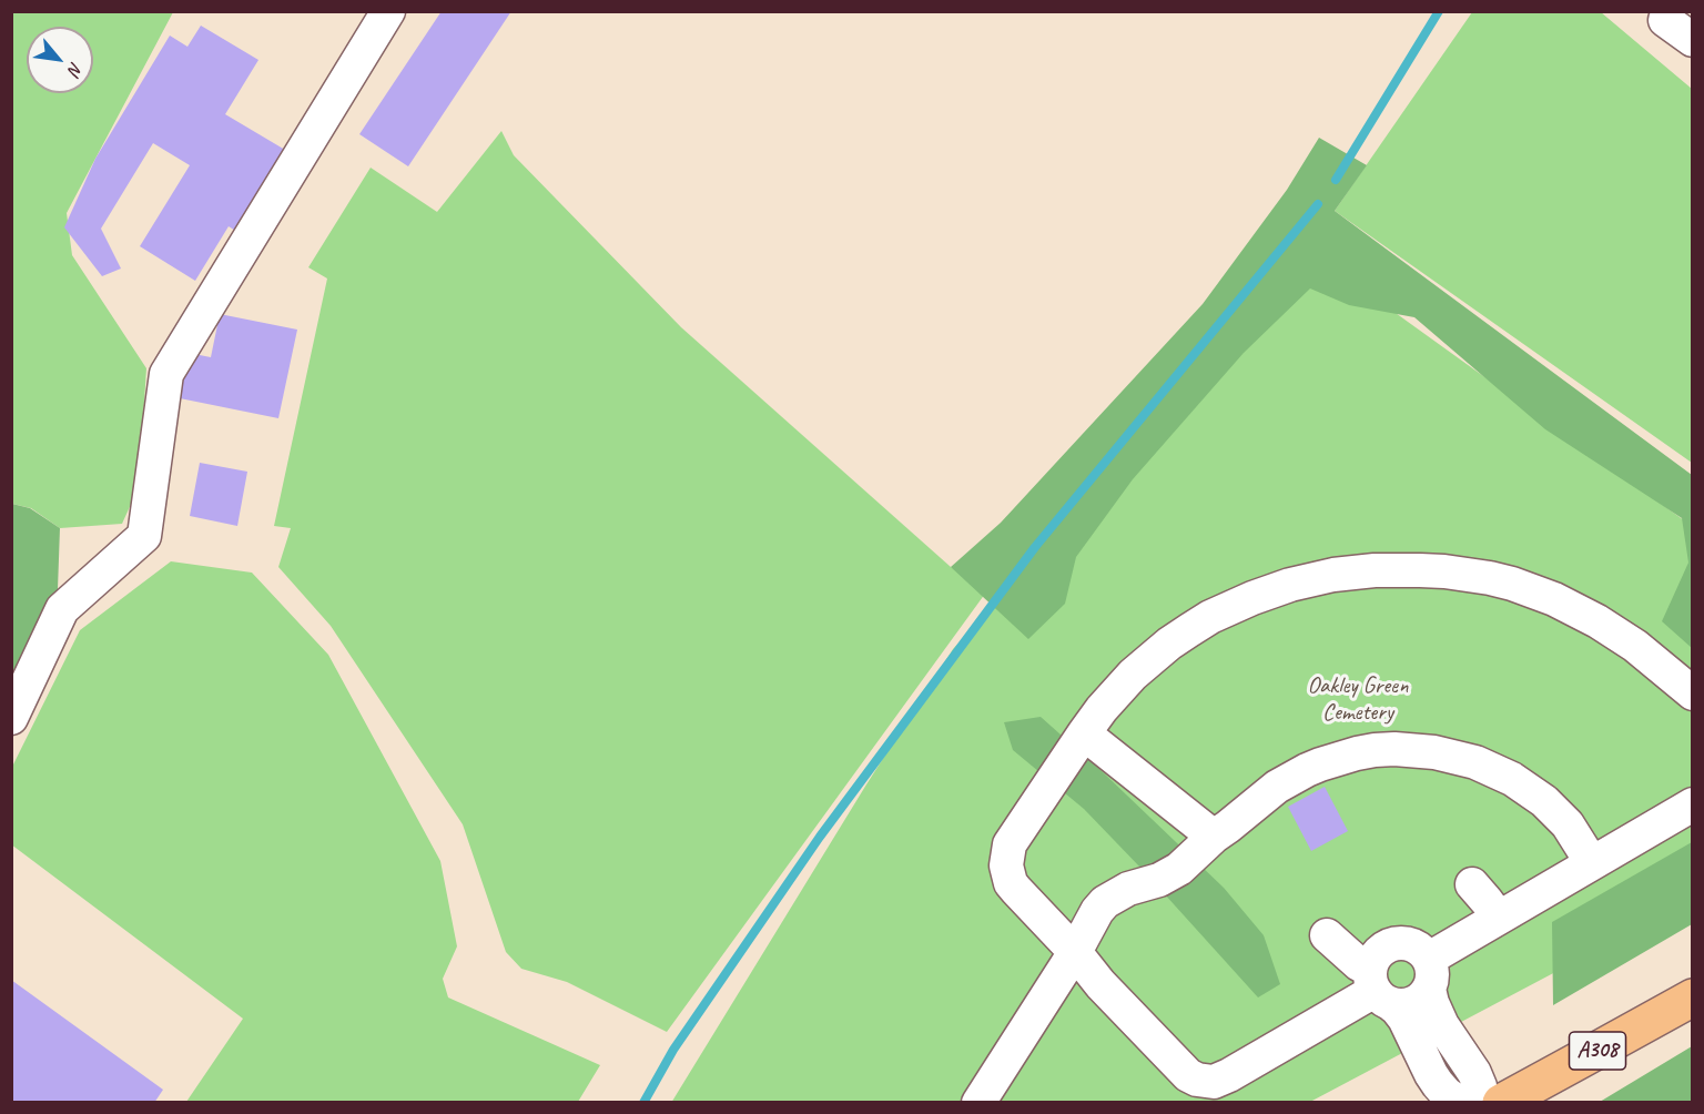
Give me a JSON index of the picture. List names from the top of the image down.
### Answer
{
  "streets": {
    "main road": ["A308"]
  },
  "parks": ["Oakley Green Cemetery"],
  "north": "bottom right"
}
